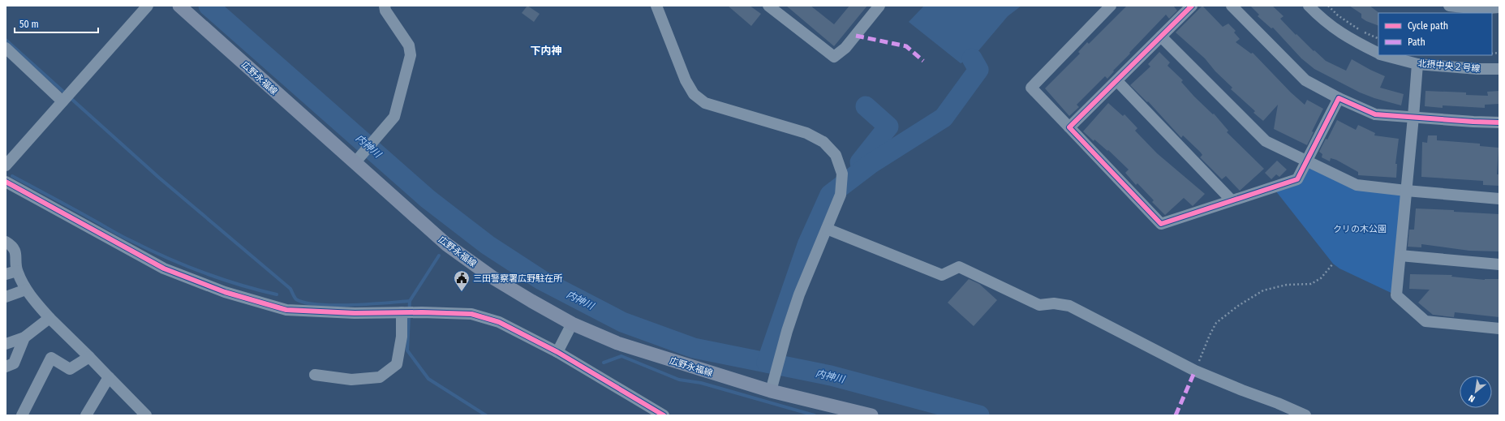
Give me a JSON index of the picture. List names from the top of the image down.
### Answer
{
  "streets": {
    "main road": ["広野永福線"],
    "street": ["北摂中央２号線"]
  },
  "districts": ["下内神"],
  "water": ["内神川"],
  "parks": ["クリの木公園"],
  "places": {
    "public building": ["三田警察署広野駐在所"]
  },
  "legend": ["Cycle path", "Path"],
  "scale_bar": "50 m",
  "north": "bottom left"
}
